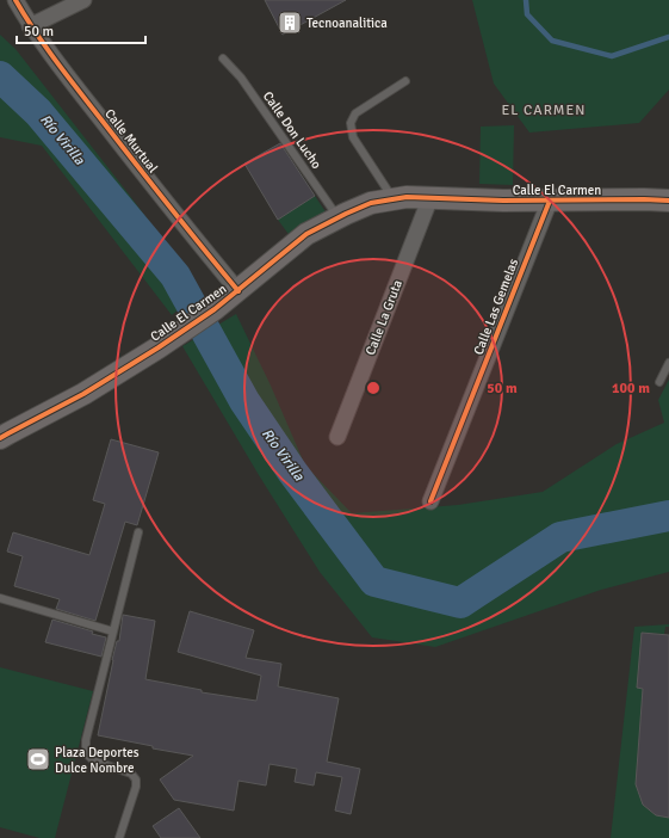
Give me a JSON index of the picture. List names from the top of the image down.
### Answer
{
  "streets": {
    "street": [
      "Calle Murtual",
      "Calle El Carmen",
      "Calle Las Gemelas",
      "Calle La Gruta"
    ],
    "lane": ["Calle Don Lucho"]
  },
  "crossings": [
    ["Calle Don Lucho", "Calle El Carmen"],
    ["Calle Murtual", "Calle El Carmen"],
    ["Calle El Carmen", "Calle Las Gemelas"],
    ["Calle El Carmen", "Calle La Gruta"]
  ],
  "districts": ["EL CARMEN"],
  "water": ["Río Virilla"],
  "places": {
    "building": ["Tecnoanalitica"],
    "sports": ["Plaza Deportes Dulce Nombre"]
  },
  "scale_bar": "50 m",
  "rings": ["50 m", "100 m"]
}
